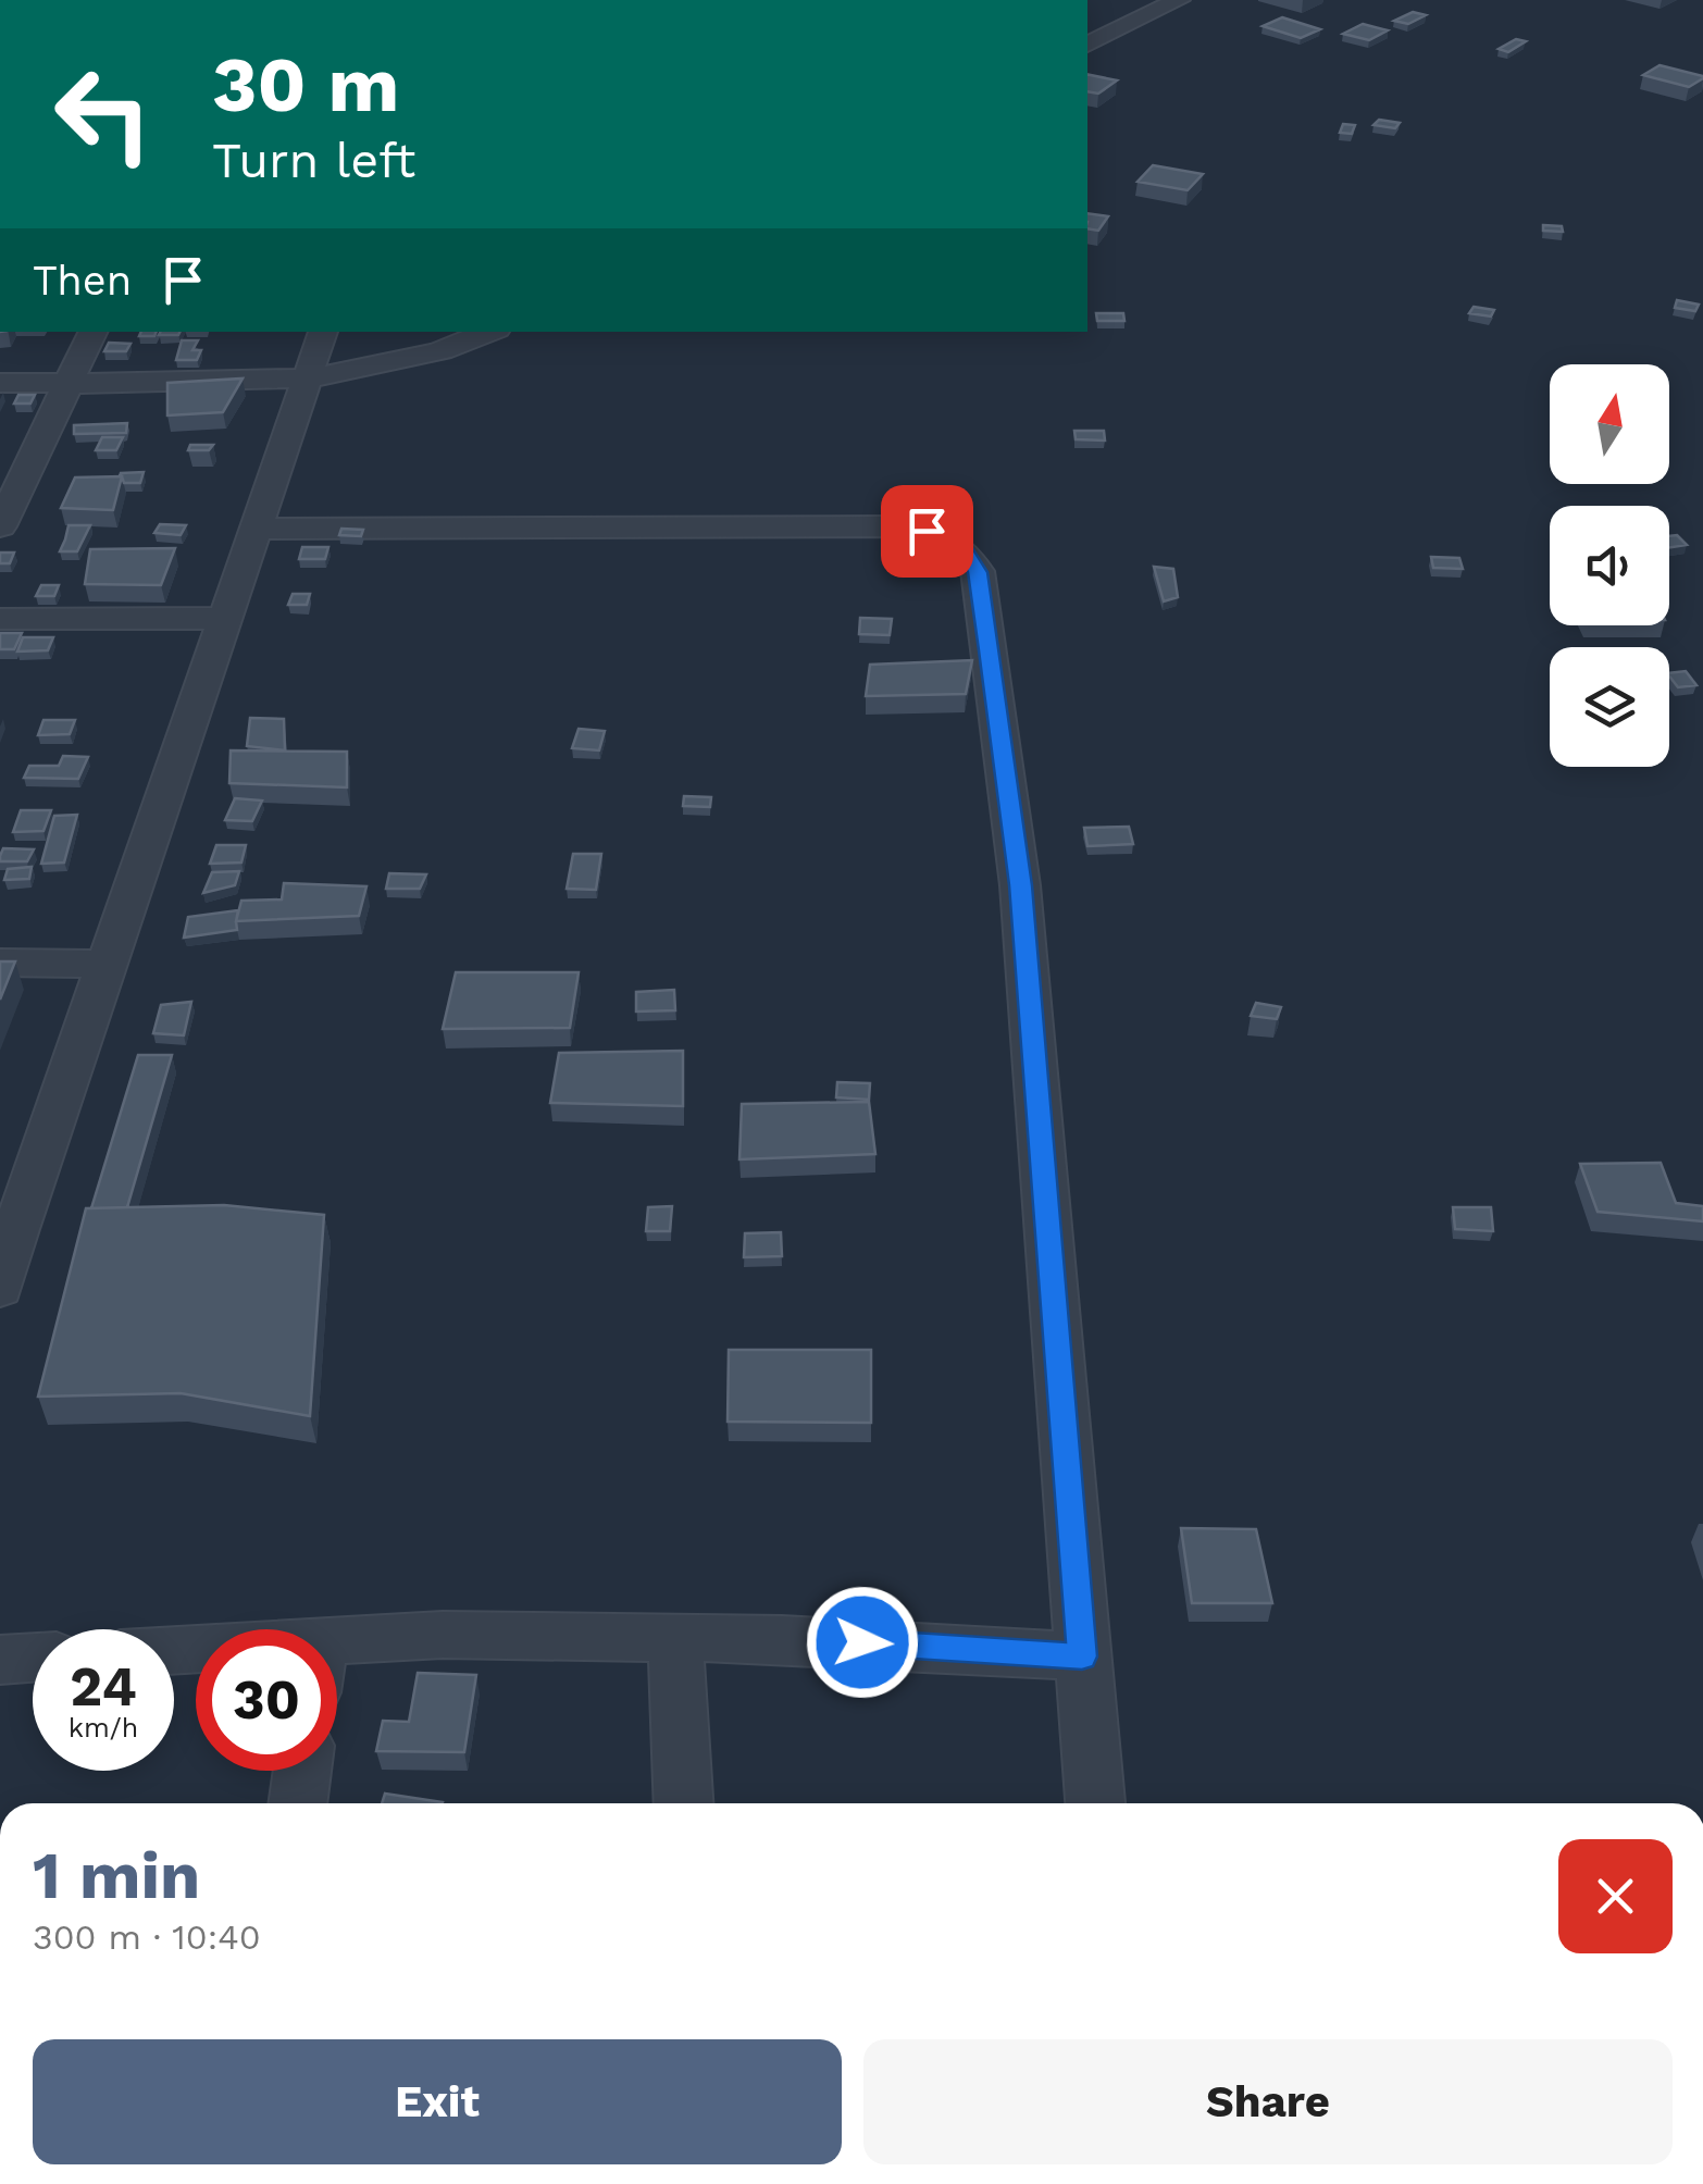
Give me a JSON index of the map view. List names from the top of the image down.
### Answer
{
  "north": "top",
  "page": {
    "turn": ["30 m", "Turn left"],
    "then": "Then",
    "speed": "24 km/h",
    "limit": "30",
    "heading": ["1 min", "300 m · 10:40"],
    "buttons": ["Exit", "Share"]
  }
}
